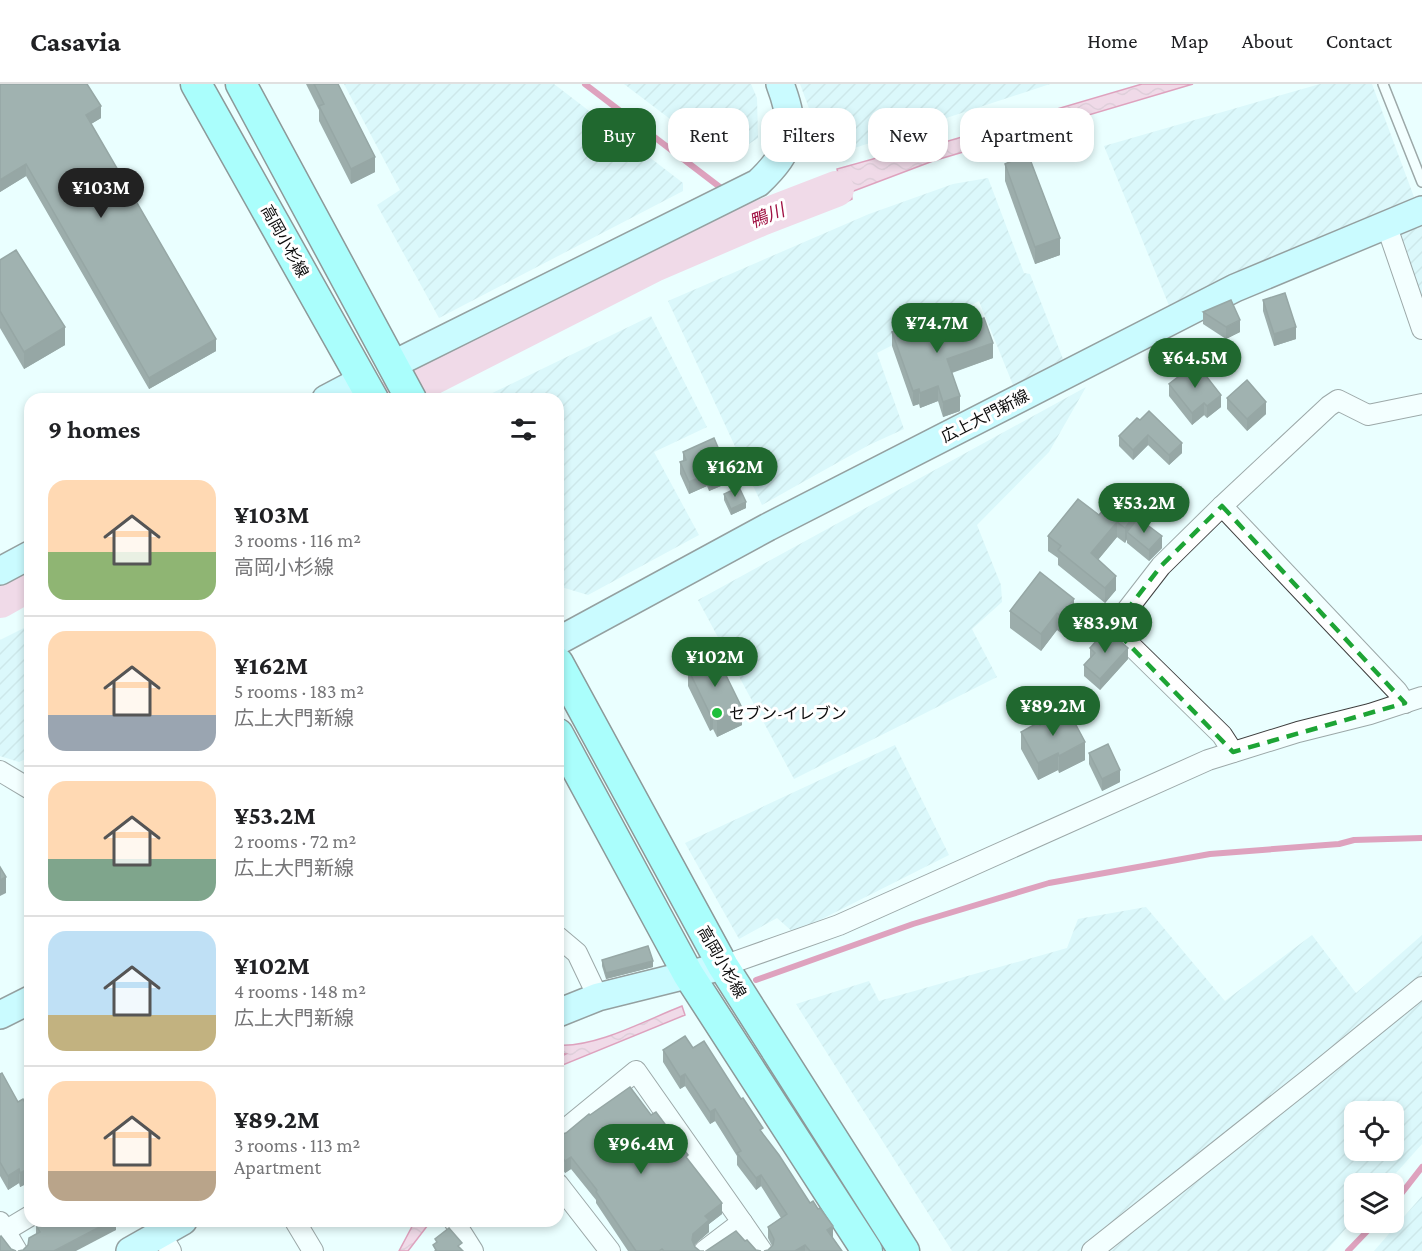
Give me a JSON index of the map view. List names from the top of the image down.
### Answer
{
  "streets": {
    "main road": ["高岡小杉線", "広上大門新線"]
  },
  "water": ["鴨川"],
  "places": ["セブン-イレブン"],
  "page": {
    "header": "Casavia",
    "nav": [
      "Home",
      "Map",
      "About",
      "Contact"
    ],
    "chip": [
      "Buy",
      "Rent",
      "Filters",
      "New",
      "Apartment"
    ],
    "price": [
      "¥103M",
      "¥74.7M",
      "¥64.5M",
      "¥162M",
      "¥53.2M",
      "¥83.9M",
      "¥102M",
      "¥89.2M",
      "¥96.4M"
    ],
    "heading": "9 homes",
    "list": [
      {
        "name": "¥103M",
        "note": "3 rooms · 116 m² · 高岡小杉線"
      },
      {
        "name": "¥162M",
        "note": "5 rooms · 183 m² · 広上大門新線"
      },
      {
        "name": "¥53.2M",
        "note": "2 rooms · 72 m² · 広上大門新線"
      },
      {
        "name": "¥102M",
        "note": "4 rooms · 148 m² · 広上大門新線"
      },
      {
        "name": "¥89.2M",
        "note": "3 rooms · 113 m² · Apartment"
      }
    ]
  }
}
